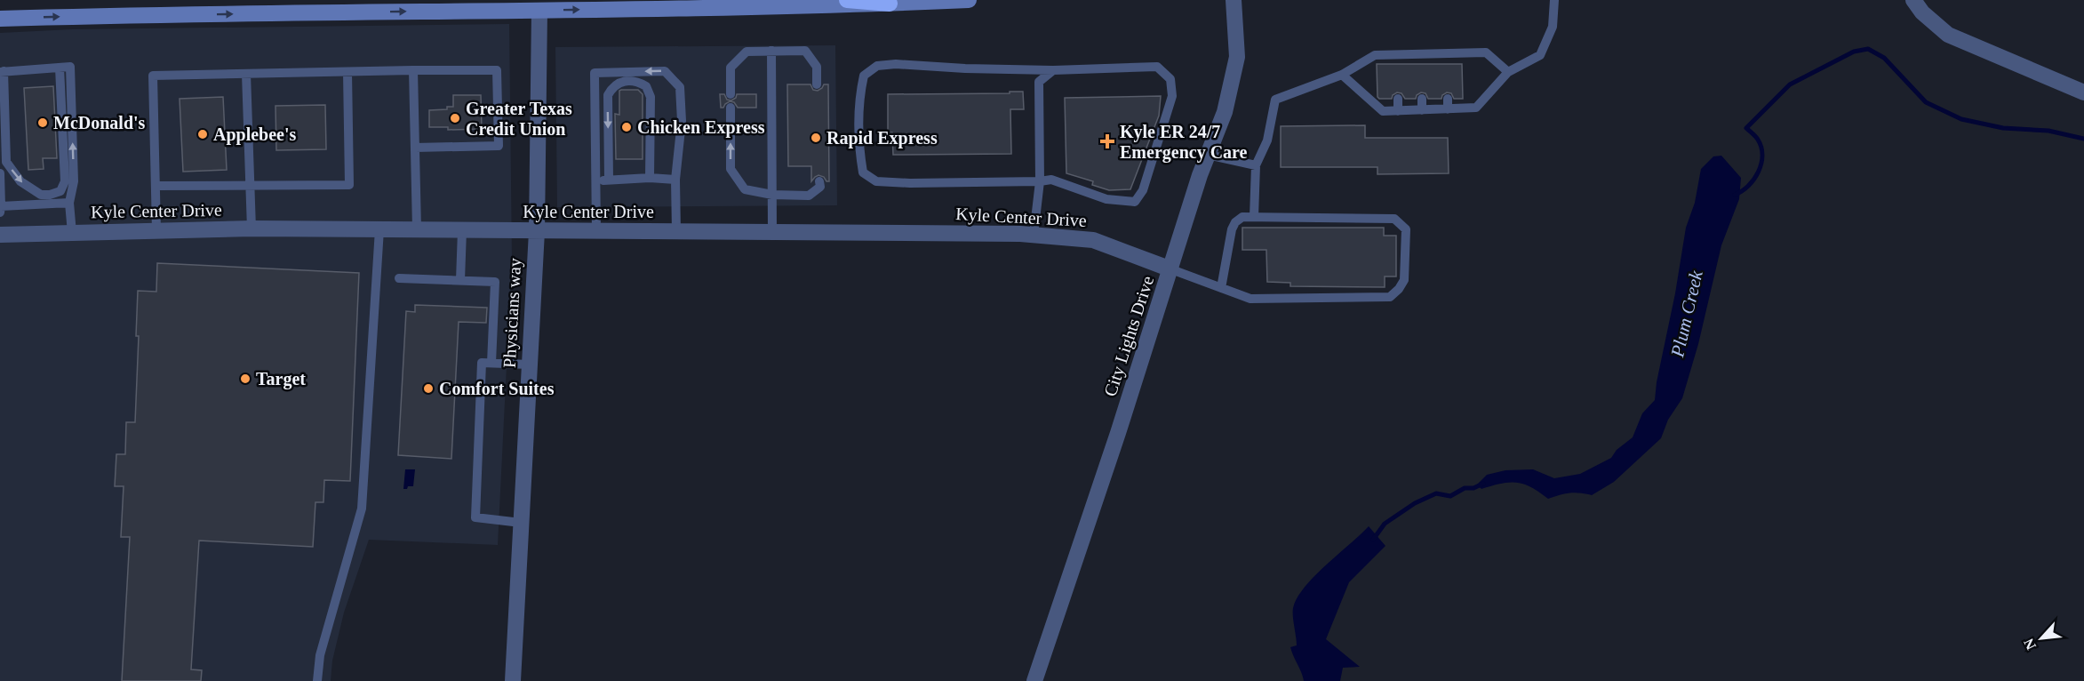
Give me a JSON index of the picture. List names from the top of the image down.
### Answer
{
  "streets": {
    "street": ["Kyle Center Drive", "Physicians way", "City Lights Drive"]
  },
  "crossings": [
    ["Kyle Center Drive", "Physicians way"],
    ["Kyle Center Drive", "City Lights Drive"]
  ],
  "water": ["Plum Creek"],
  "places": {
    "other": [
      "Greater Texas Credit Union",
      "McDonald's",
      "Chicken Express",
      "Applebee's",
      "Rapid Express",
      "Target",
      "Comfort Suites"
    ],
    "health": ["Kyle ER 24/7 Emergency Care"]
  },
  "north": "bottom left"
}
